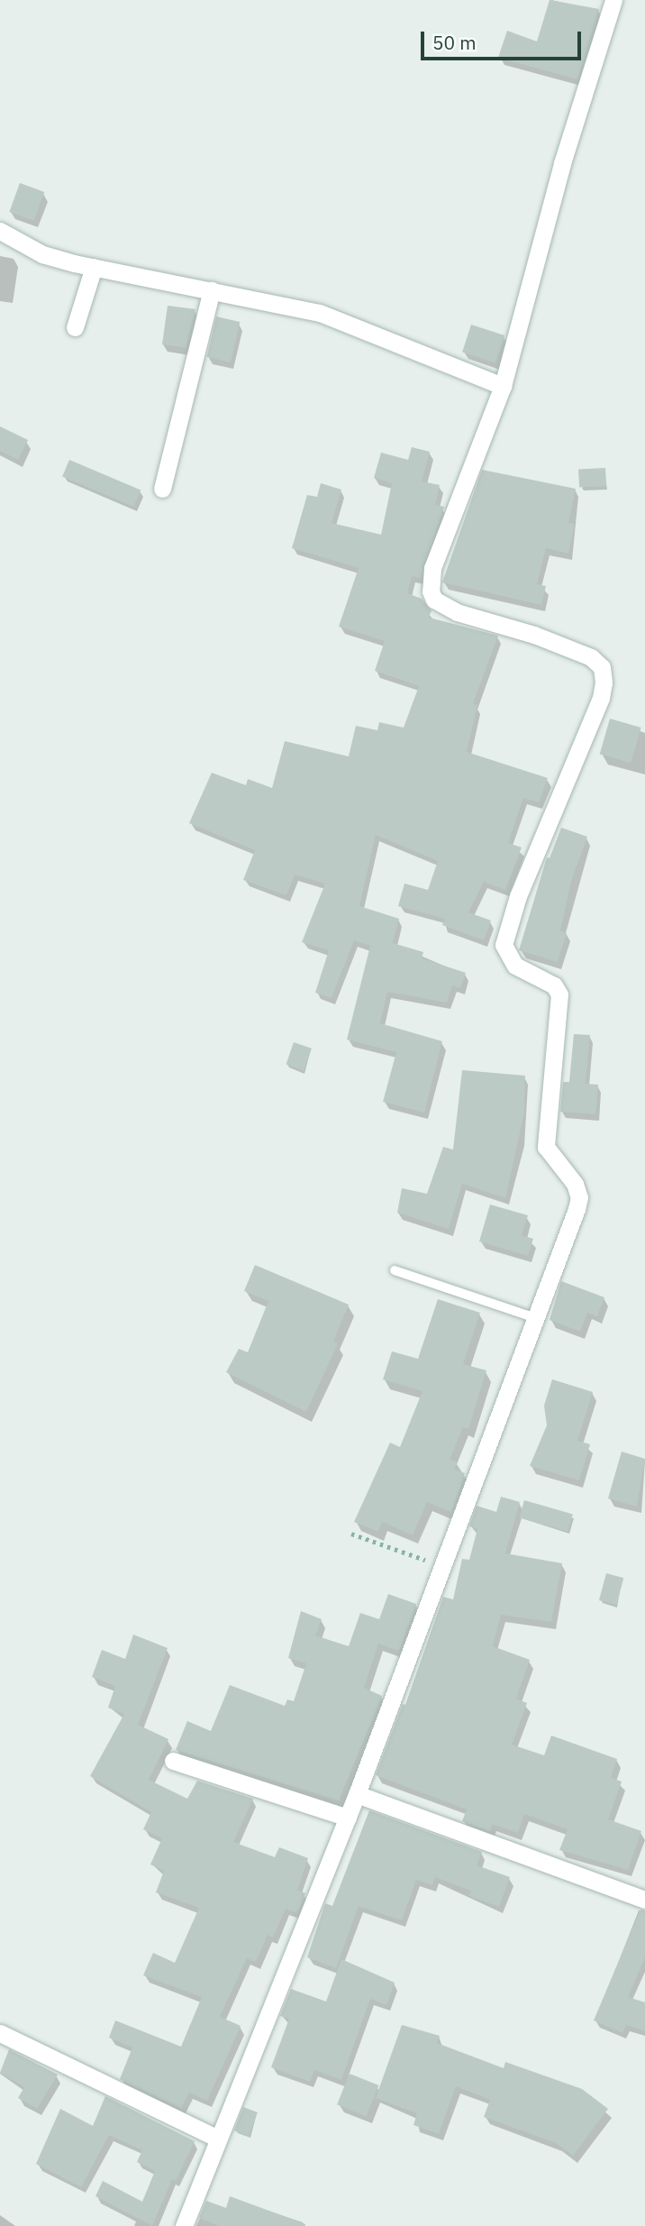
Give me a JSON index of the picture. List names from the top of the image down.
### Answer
{
  "scale_bar": "50 m"
}
